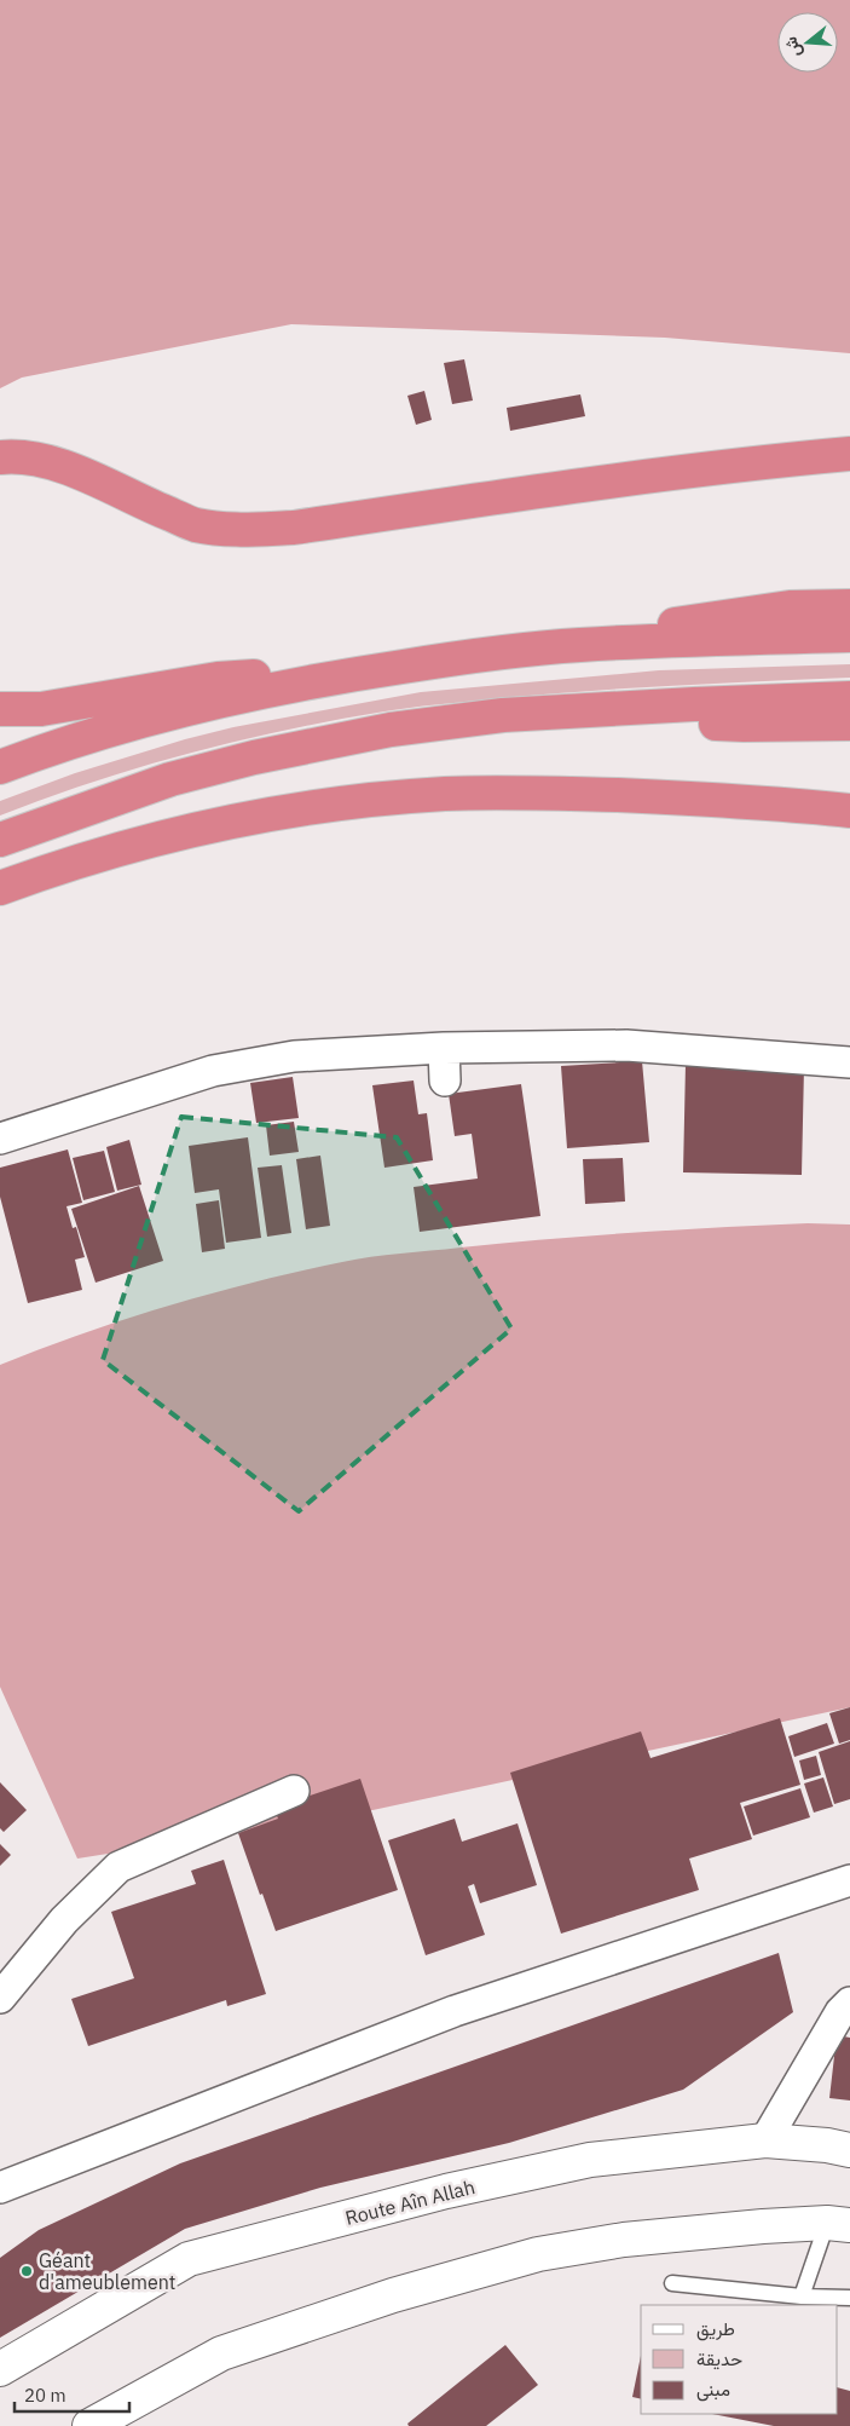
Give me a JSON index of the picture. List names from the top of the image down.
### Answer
{
  "streets": {
    "main road": ["Route Aîn Allah"]
  },
  "places": ["Géant d'ameublement"],
  "legend": ["طريق", "حديقة", "مبنى"],
  "scale_bar": "20 m",
  "north": "left"
}
